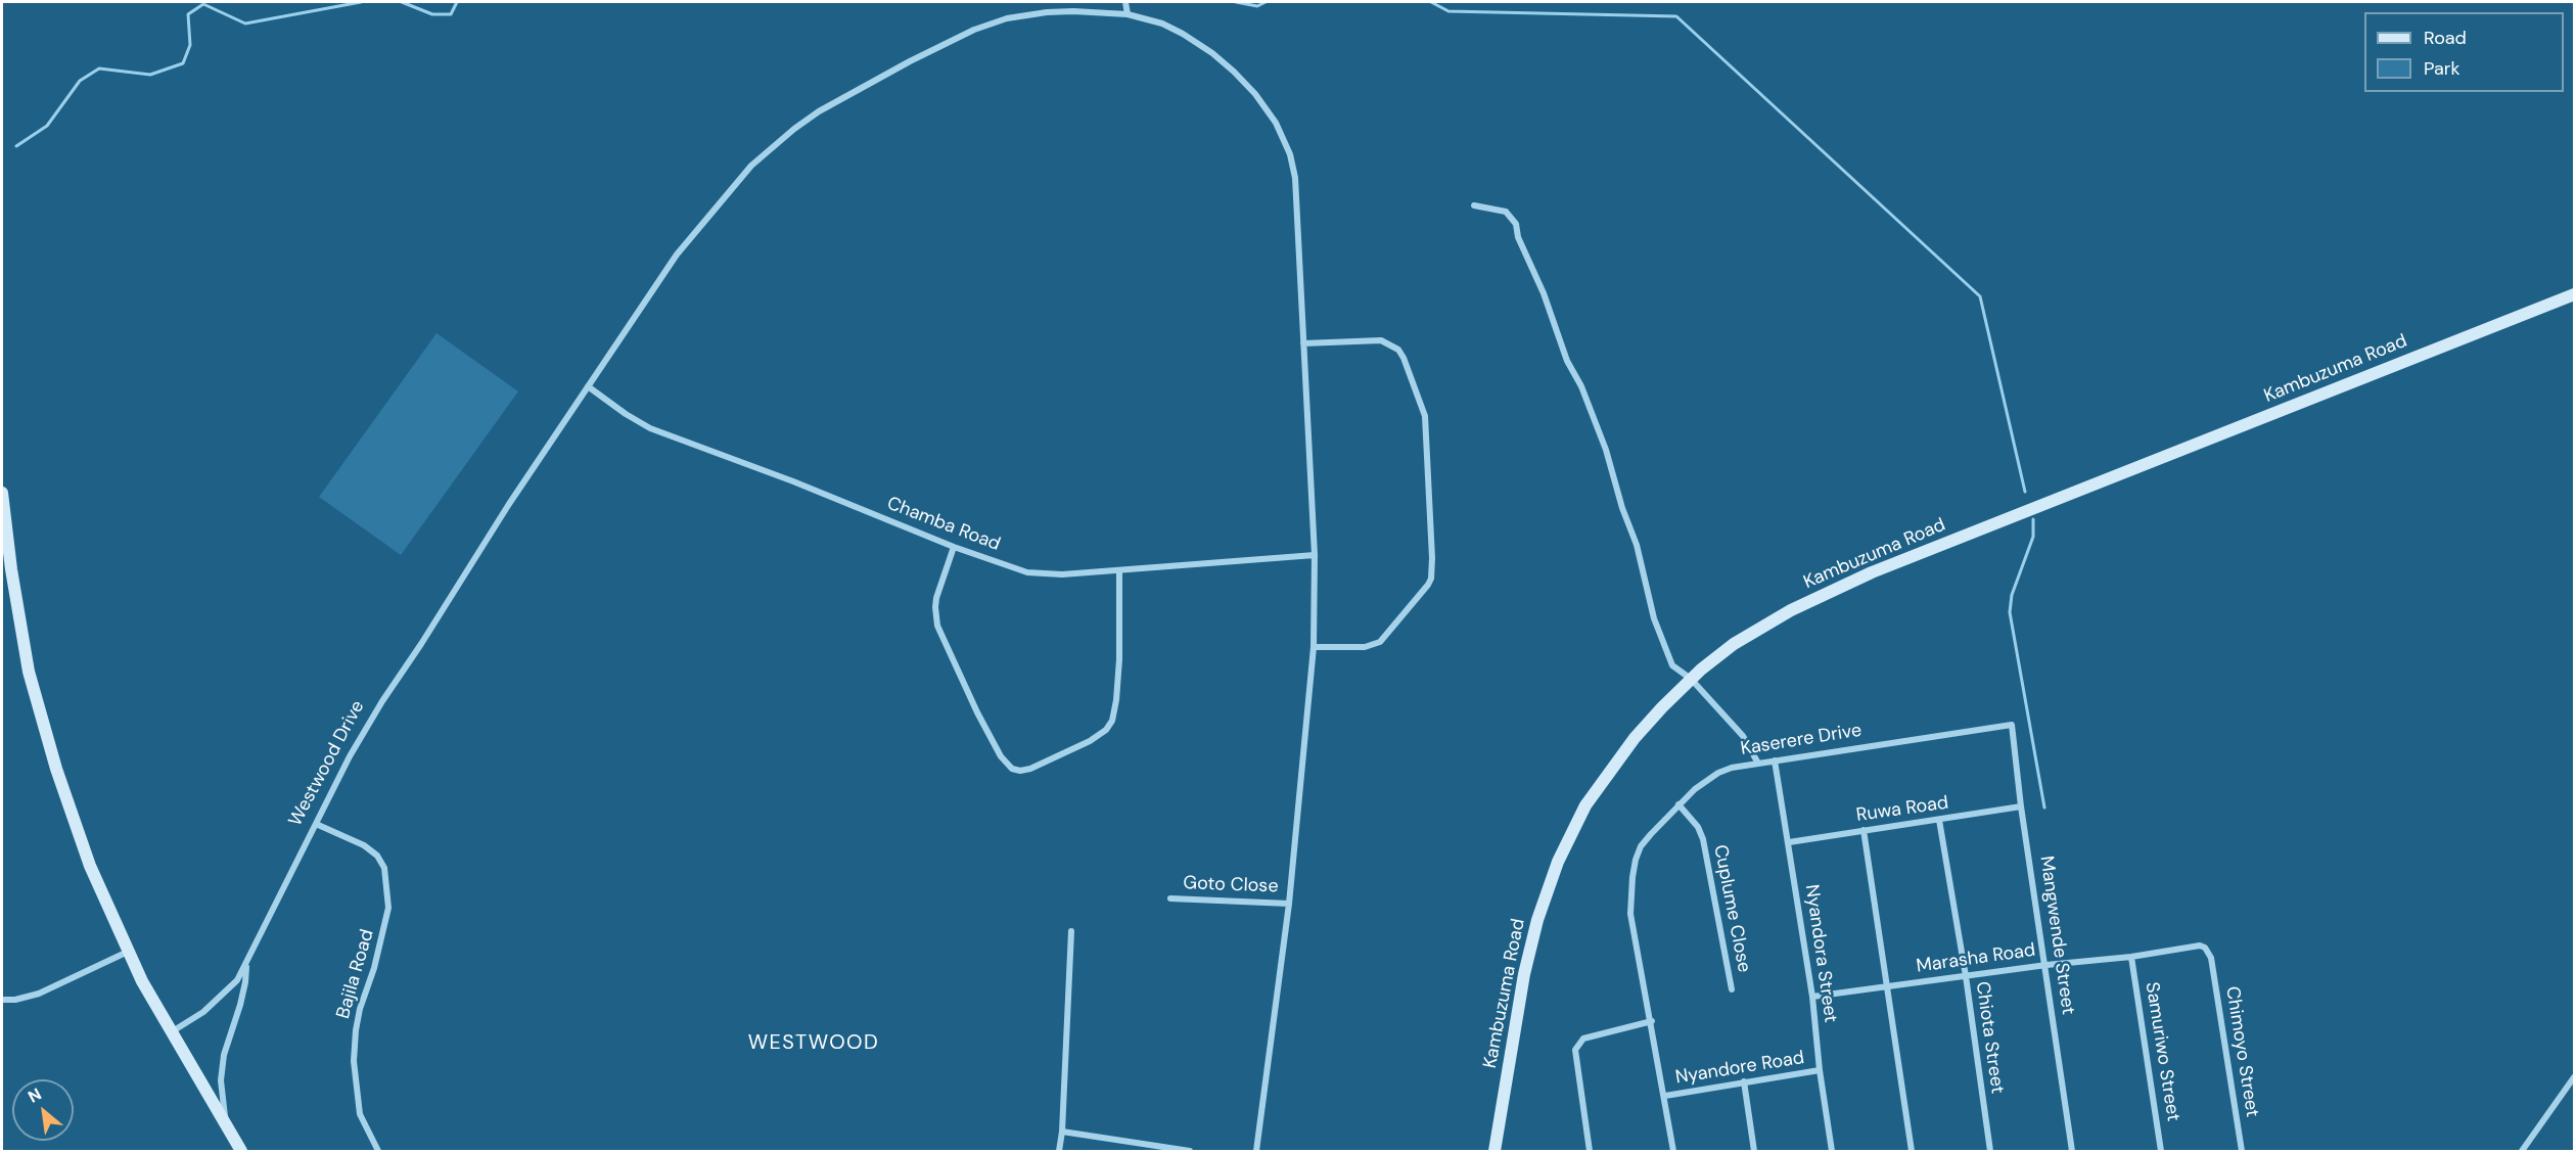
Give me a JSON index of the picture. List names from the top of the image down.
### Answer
{
  "streets": {
    "main road": ["Kambuzuma Road"],
    "street": [
      "Chamba Road",
      "Kaserere Drive",
      "Westwood Drive",
      "Ruwa Road",
      "Goto Close",
      "Cuplume Close",
      "Mangwende Street",
      "Nyandora Street",
      "Marasha Road",
      "Bajila Road",
      "Chiota Street",
      "Samuriwo Street",
      "Chimoyo Street",
      "Nyandore Road"
    ]
  },
  "crossings": [
    ["Chamba Road", "Westwood Drive"],
    ["Kaserere Drive", "Cuplume Close"],
    ["Kaserere Drive", "Mangwende Street"],
    ["Kaserere Drive", "Nyandora Street"],
    ["Kaserere Drive", "Nyandore Road"],
    ["Westwood Drive", "Goto Close"],
    ["Westwood Drive", "Bajila Road"],
    ["Ruwa Road", "Mangwende Street"],
    ["Ruwa Road", "Nyandora Street"],
    ["Ruwa Road", "Chiota Street"],
    ["Mangwende Street", "Marasha Road"],
    ["Nyandora Street", "Marasha Road"],
    ["Nyandora Street", "Nyandore Road"],
    ["Marasha Road", "Chiota Street"],
    ["Marasha Road", "Samuriwo Street"],
    ["Marasha Road", "Chimoyo Street"]
  ],
  "districts": ["WESTWOOD"],
  "legend": ["Road", "Park"],
  "north": "top left"
}
